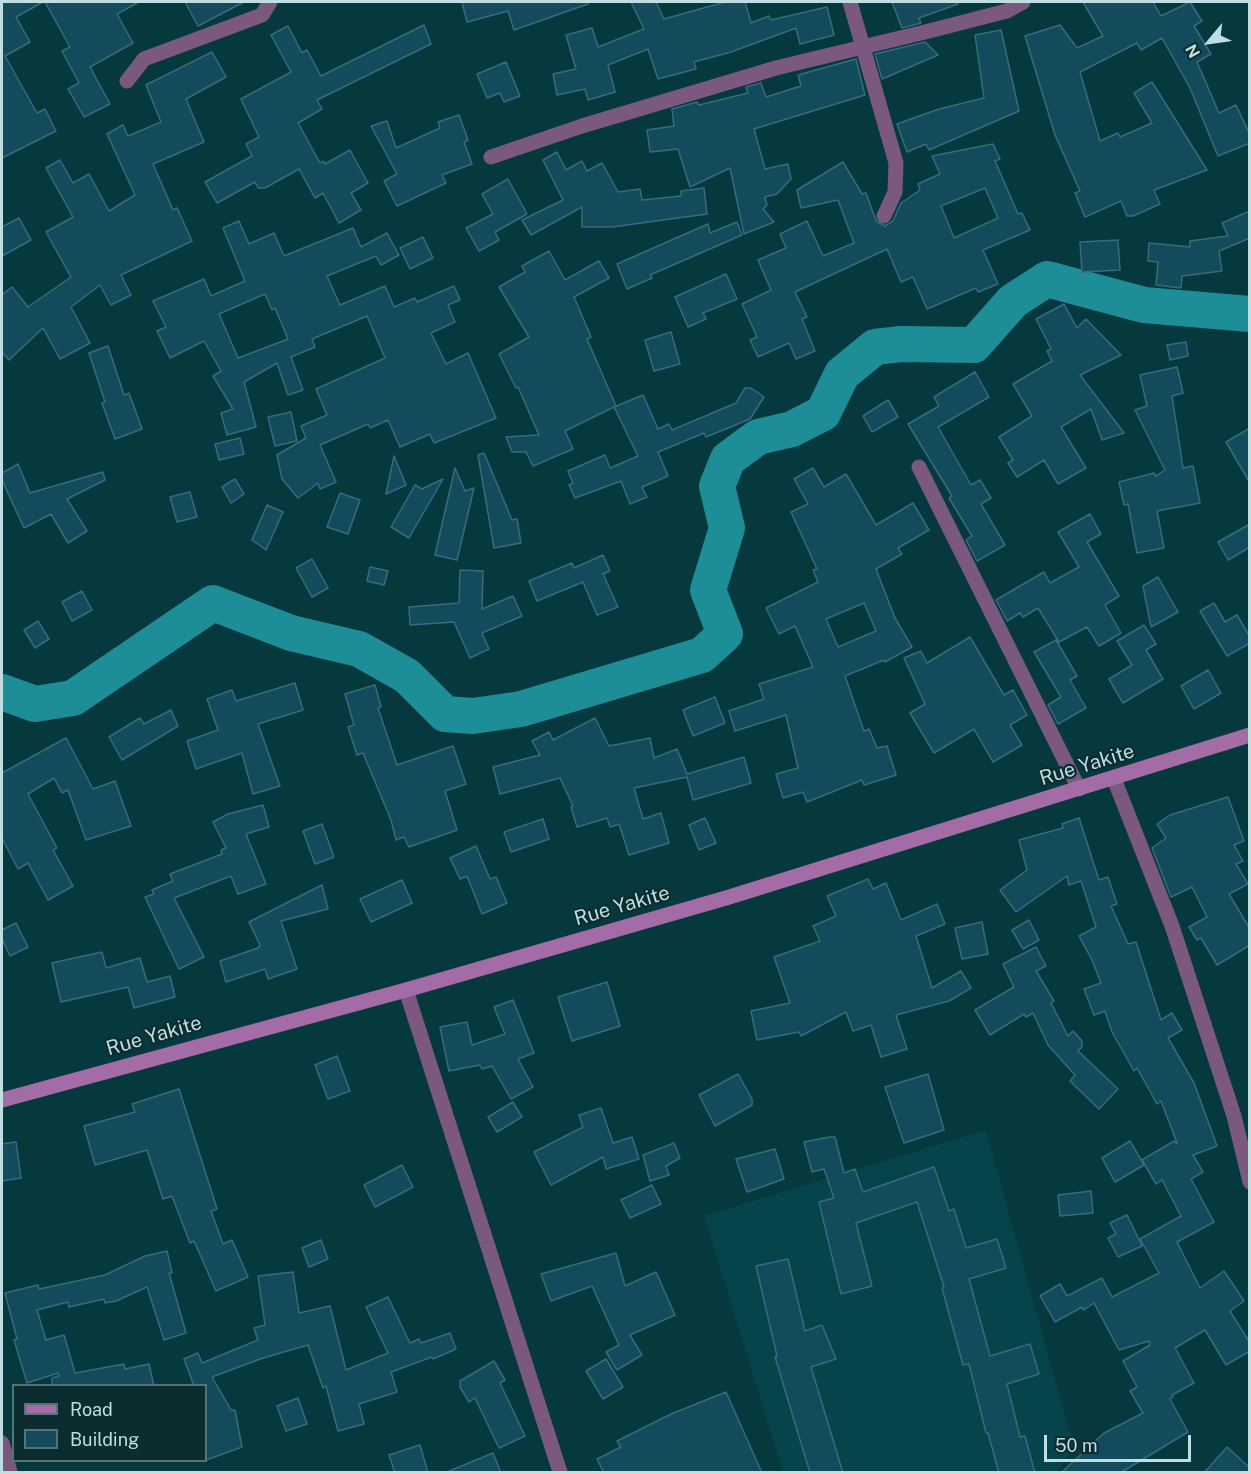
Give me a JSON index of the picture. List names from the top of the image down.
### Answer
{
  "streets": {
    "main road": ["Rue Yakite"]
  },
  "legend": ["Road", "Building"],
  "scale_bar": "50 m",
  "north": "bottom left"
}
